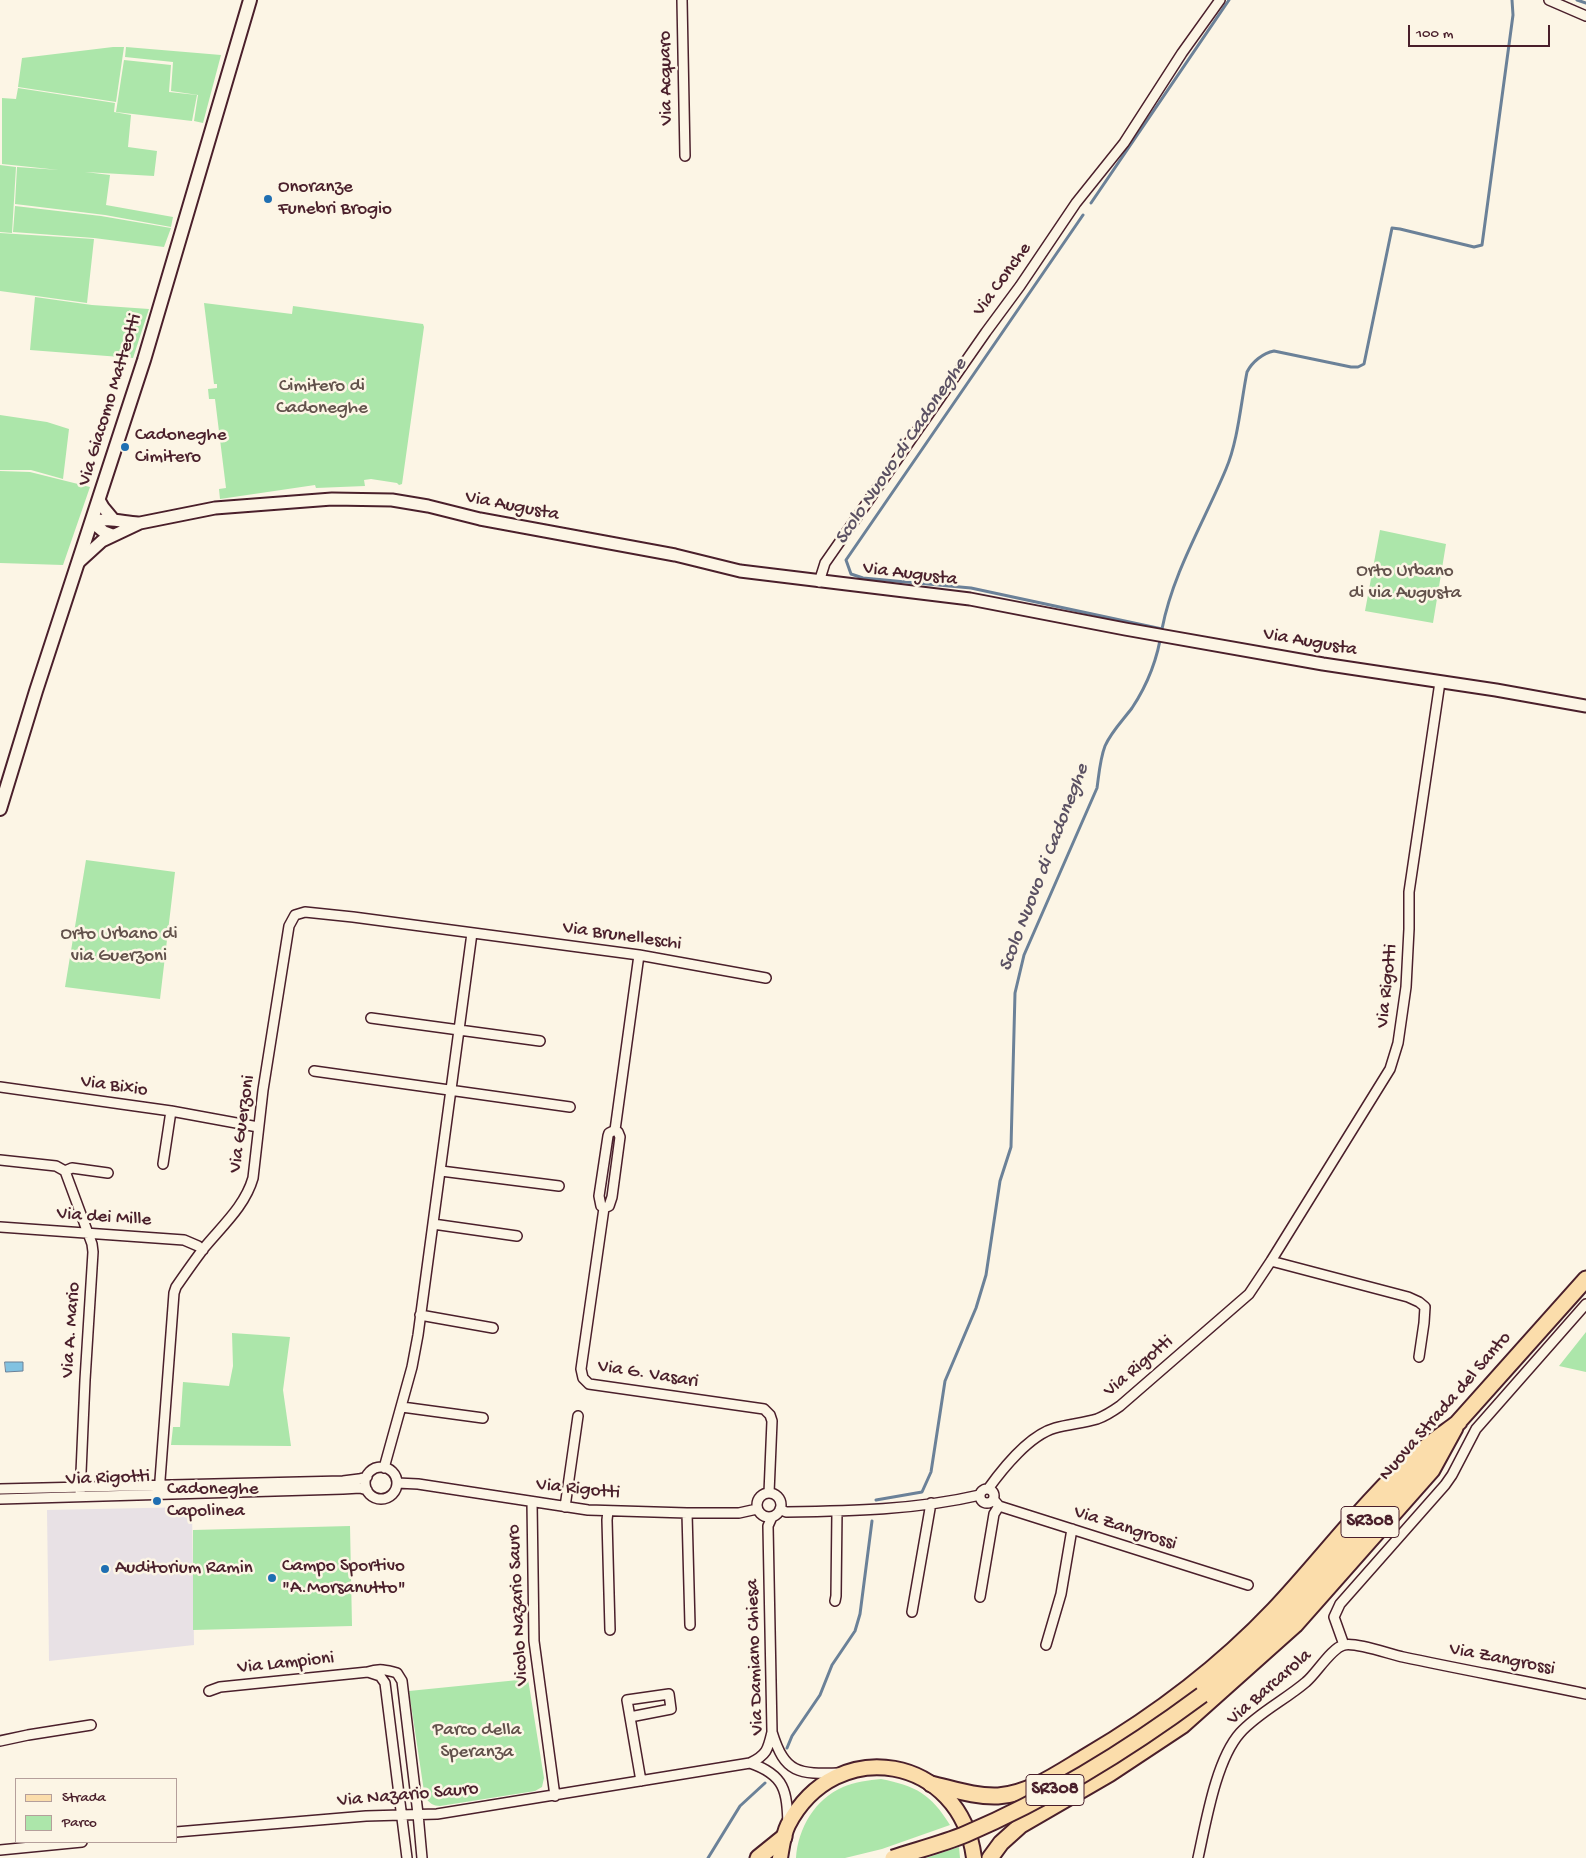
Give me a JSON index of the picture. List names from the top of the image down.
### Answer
{
  "streets": {
    "highway": ["Nuova Strada del Santo", "SR308"],
    "main road": ["Via Giacomo Matteotti"],
    "street": [
      "Via Acquaro",
      "Via Conche",
      "Via Augusta",
      "Via Brunelleschi",
      "Via Rigotti",
      "Via Bixio",
      "Via Guerzoni",
      "Via dei Mille",
      "Via A. Mario",
      "Via G. Vasari",
      "Via Zangrossi",
      "Vicolo Nazario Sauro",
      "Via Damiano Chiesa",
      "Via Lampioni",
      "Via Barcarola",
      "Via Nazario Sauro"
    ]
  },
  "crossings": [
    ["Via Conche", "Via Augusta"],
    ["Via Giacomo Matteotti", "Via Augusta"],
    ["Via Augusta", "Via Rigotti"],
    ["Via Brunelleschi", "Via Guerzoni"],
    ["Via Brunelleschi", "Via G. Vasari"],
    ["Via Rigotti", "Via Guerzoni"],
    ["Via Rigotti", "Via A. Mario"],
    ["Via Rigotti", "Via G. Vasari"],
    ["Via Rigotti", "Via Zangrossi"],
    ["Via Rigotti", "Vicolo Nazario Sauro"],
    ["Via Rigotti", "Via Damiano Chiesa"],
    ["Via Guerzoni", "Via dei Mille"],
    ["Via dei Mille", "Via A. Mario"],
    ["Via G. Vasari", "Via Damiano Chiesa"],
    ["Via Zangrossi", "Via Barcarola"],
    ["Vicolo Nazario Sauro", "Via Nazario Sauro"],
    ["Via Lampioni", "Via Nazario Sauro"]
  ],
  "water": ["Scolo Nuovo di Cadoneghe"],
  "parks": [
    "Cimitero di Cadoneghe",
    "Orto Urbano di via Augusta",
    "Orto Urbano di via Guerzoni",
    "Parco della Speranza"
  ],
  "places": [
    "Onoranze Funebri Brogio",
    "Cadoneghe Cimitero",
    "Cadoneghe Capolinea",
    "Auditorium Ramin",
    "Campo Sportivo \"A.Morsanutto\""
  ],
  "legend": ["Strada", "Parco"],
  "scale_bar": "100 m"
}
